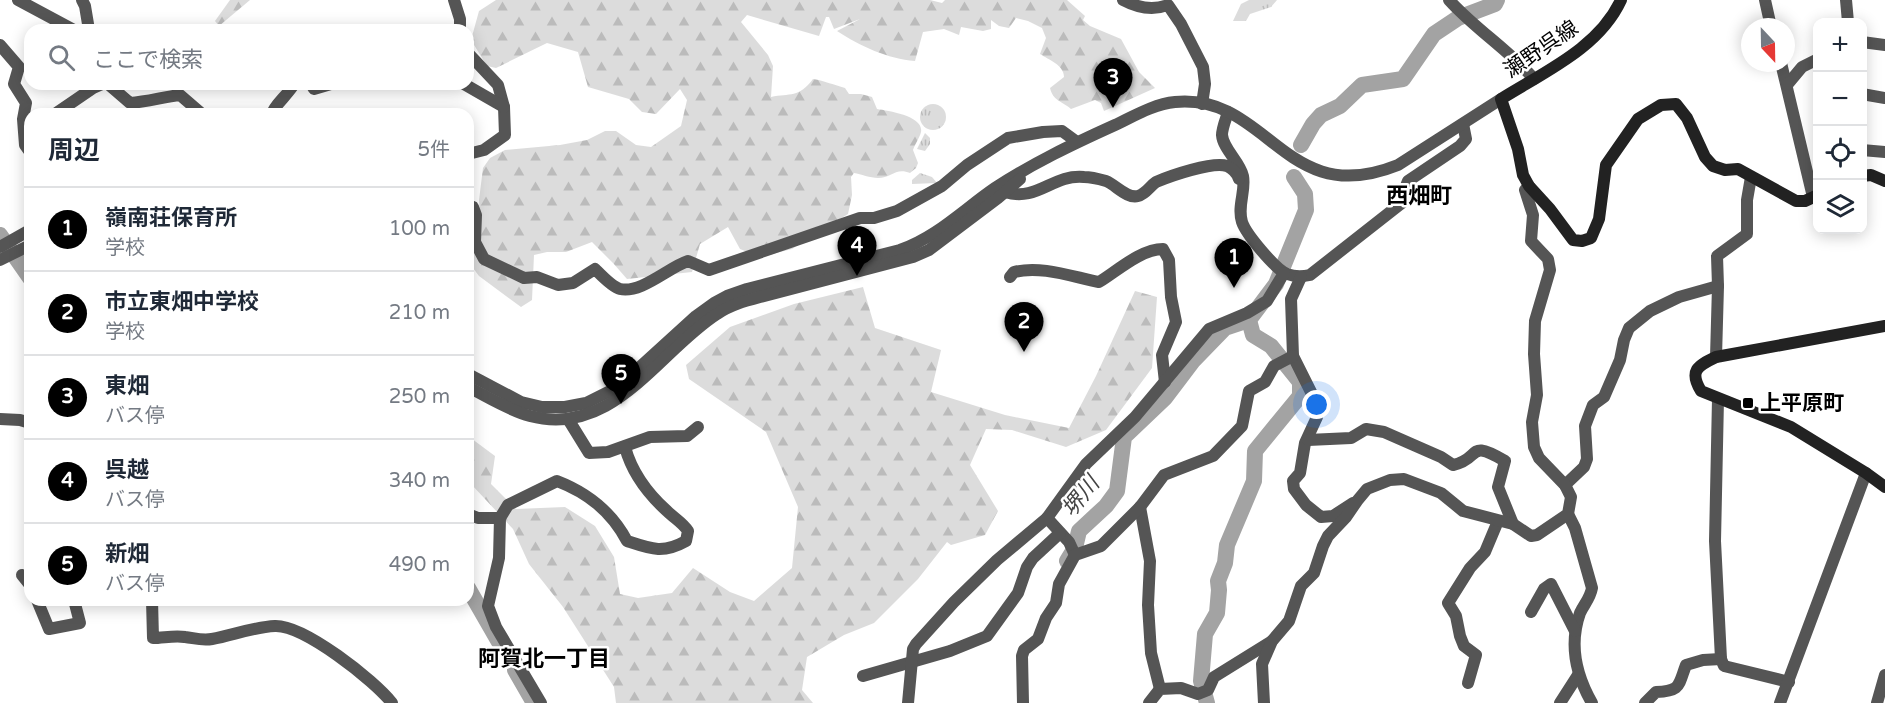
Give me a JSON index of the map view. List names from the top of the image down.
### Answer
{
  "streets": {
    "main road": ["瀬野呉線"]
  },
  "districts": ["西畑町", "阿賀北一丁目"],
  "water": ["堺川"],
  "places": {
    "transit": ["上平原町"]
  },
  "north": "bottom",
  "page": {
    "map_buttons": ["+", "−"],
    "search": "ここで検索",
    "pins": [
      "3",
      "4",
      "1",
      "2",
      "5"
    ],
    "heading": ["周辺", "5件"],
    "list": [
      {
        "mark": "1",
        "name": "嶺南荘保育所",
        "note": "学校",
        "value": "100 m"
      },
      {
        "mark": "2",
        "name": "市立東畑中学校",
        "note": "学校",
        "value": "210 m"
      },
      {
        "mark": "3",
        "name": "東畑",
        "note": "バス停",
        "value": "250 m"
      },
      {
        "mark": "4",
        "name": "呉越",
        "note": "バス停",
        "value": "340 m"
      },
      {
        "mark": "5",
        "name": "新畑",
        "note": "バス停",
        "value": "490 m"
      }
    ]
  }
}
